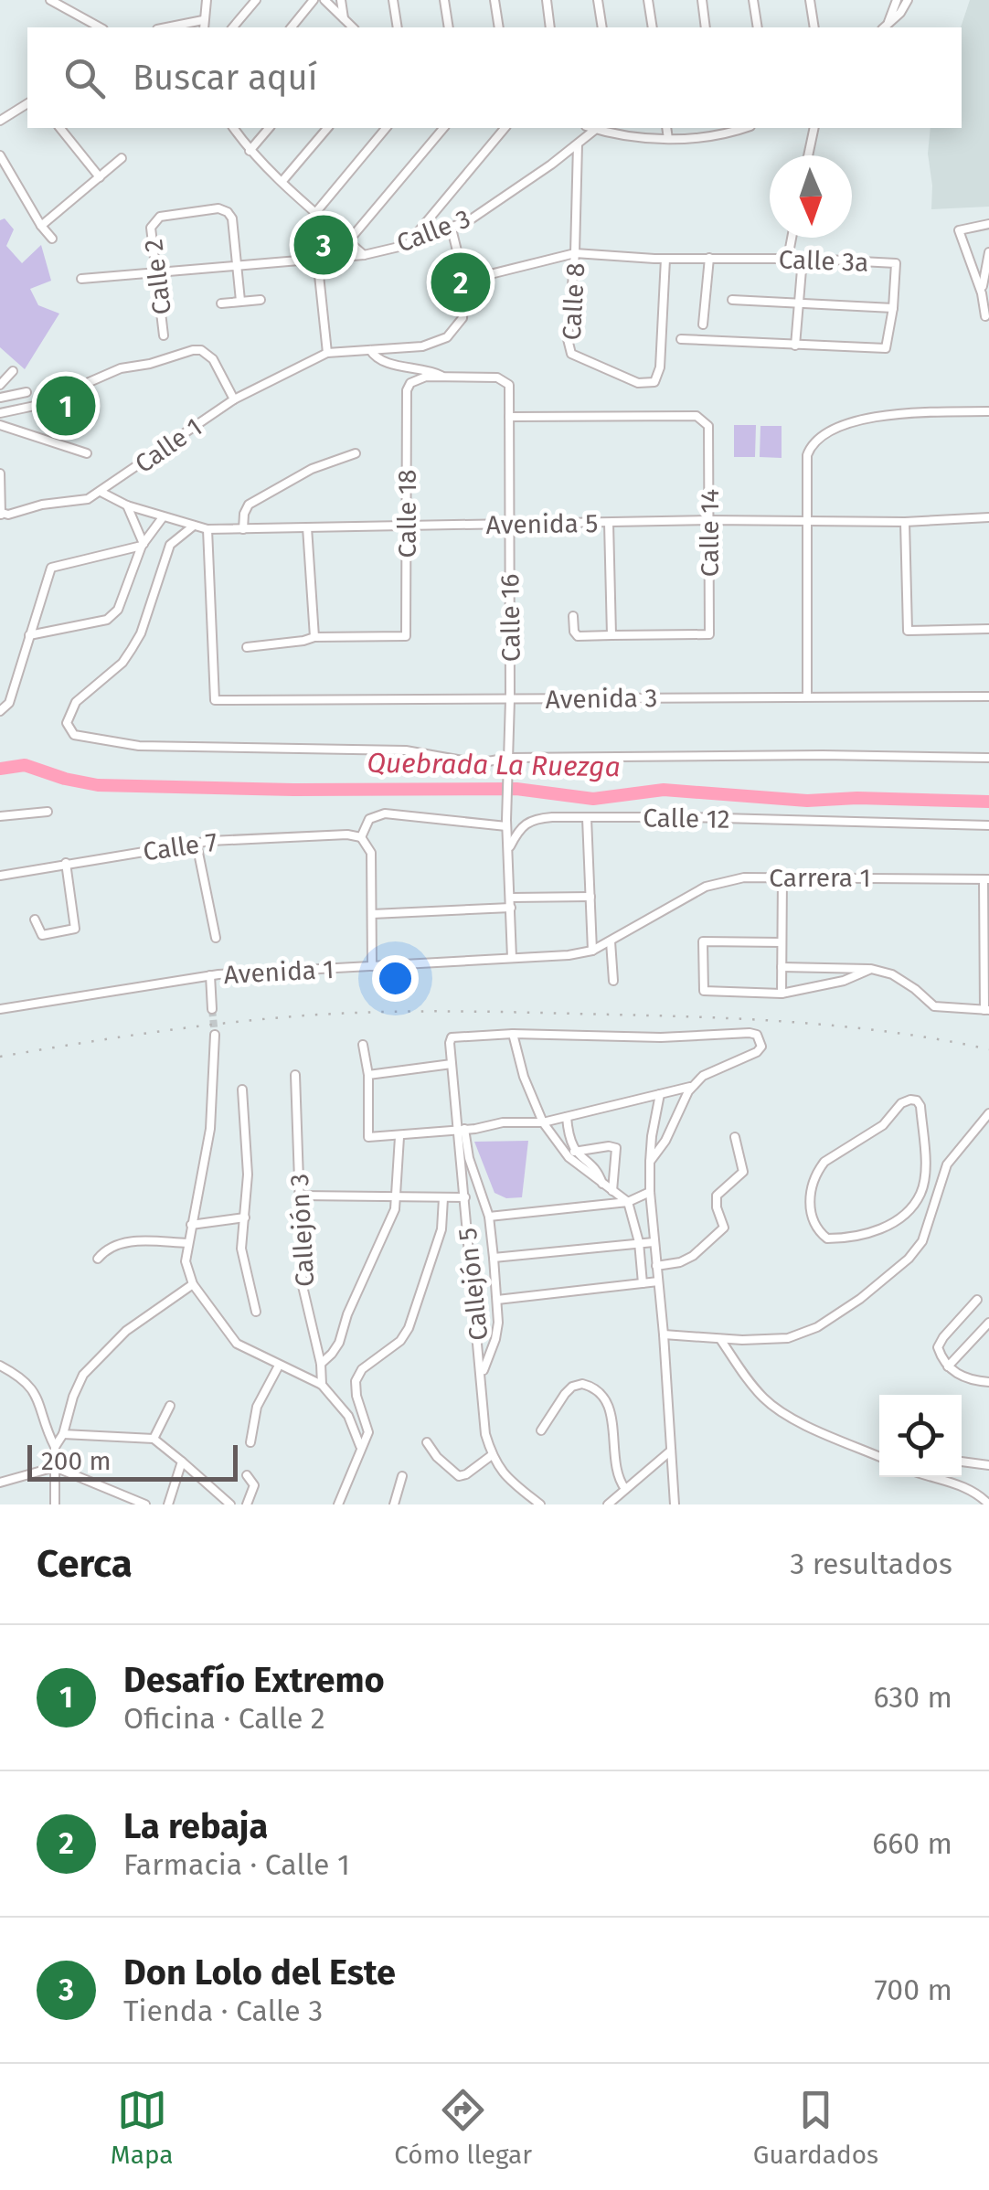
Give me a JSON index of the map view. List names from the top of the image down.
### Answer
{
  "streets": {
    "street": [
      "Calle 3",
      "Calle 3a",
      "Calle 2",
      "Calle 8",
      "Calle 1",
      "Calle 18",
      "Avenida 5",
      "Calle 14",
      "Calle 16",
      "Avenida 3",
      "Calle 12",
      "Calle 7",
      "Carrera 1",
      "Avenida 1",
      "Callejón 3",
      "Callejón 5"
    ]
  },
  "crossings": [
    ["Calle 3", "Calle 2"],
    ["Calle 3", "Calle 8"],
    ["Calle 3", "Calle 1"],
    ["Calle 3a", "Calle 8"],
    ["Calle 3a", "Calle 1"],
    ["Calle 1", "Avenida 5"],
    ["Calle 18", "Avenida 5"],
    ["Calle 18", "Calle 16"],
    ["Avenida 5", "Calle 14"],
    ["Avenida 5", "Calle 16"],
    ["Avenida 5", "Avenida 3"],
    ["Calle 14", "Calle 16"],
    ["Calle 16", "Avenida 3"],
    ["Calle 16", "Calle 12"],
    ["Carrera 1", "Avenida 1"]
  ],
  "water": ["Quebrada La Ruezga"],
  "scale_bar": "200 m",
  "north": "bottom",
  "page": {
    "search": "Buscar aquí",
    "pins": ["3", "2", "1"],
    "scale": "200 m",
    "heading": ["Cerca", "3 resultados"],
    "list": [
      {
        "mark": "1",
        "name": "Desafío Extremo",
        "note": "Oficina · Calle 2",
        "value": "630 m"
      },
      {
        "mark": "2",
        "name": "La rebaja",
        "note": "Farmacia · Calle 1",
        "value": "660 m"
      },
      {
        "mark": "3",
        "name": "Don Lolo del Este",
        "note": "Tienda · Calle 3",
        "value": "700 m"
      }
    ],
    "nav": ["Mapa", "Cómo llegar", "Guardados"]
  }
}
